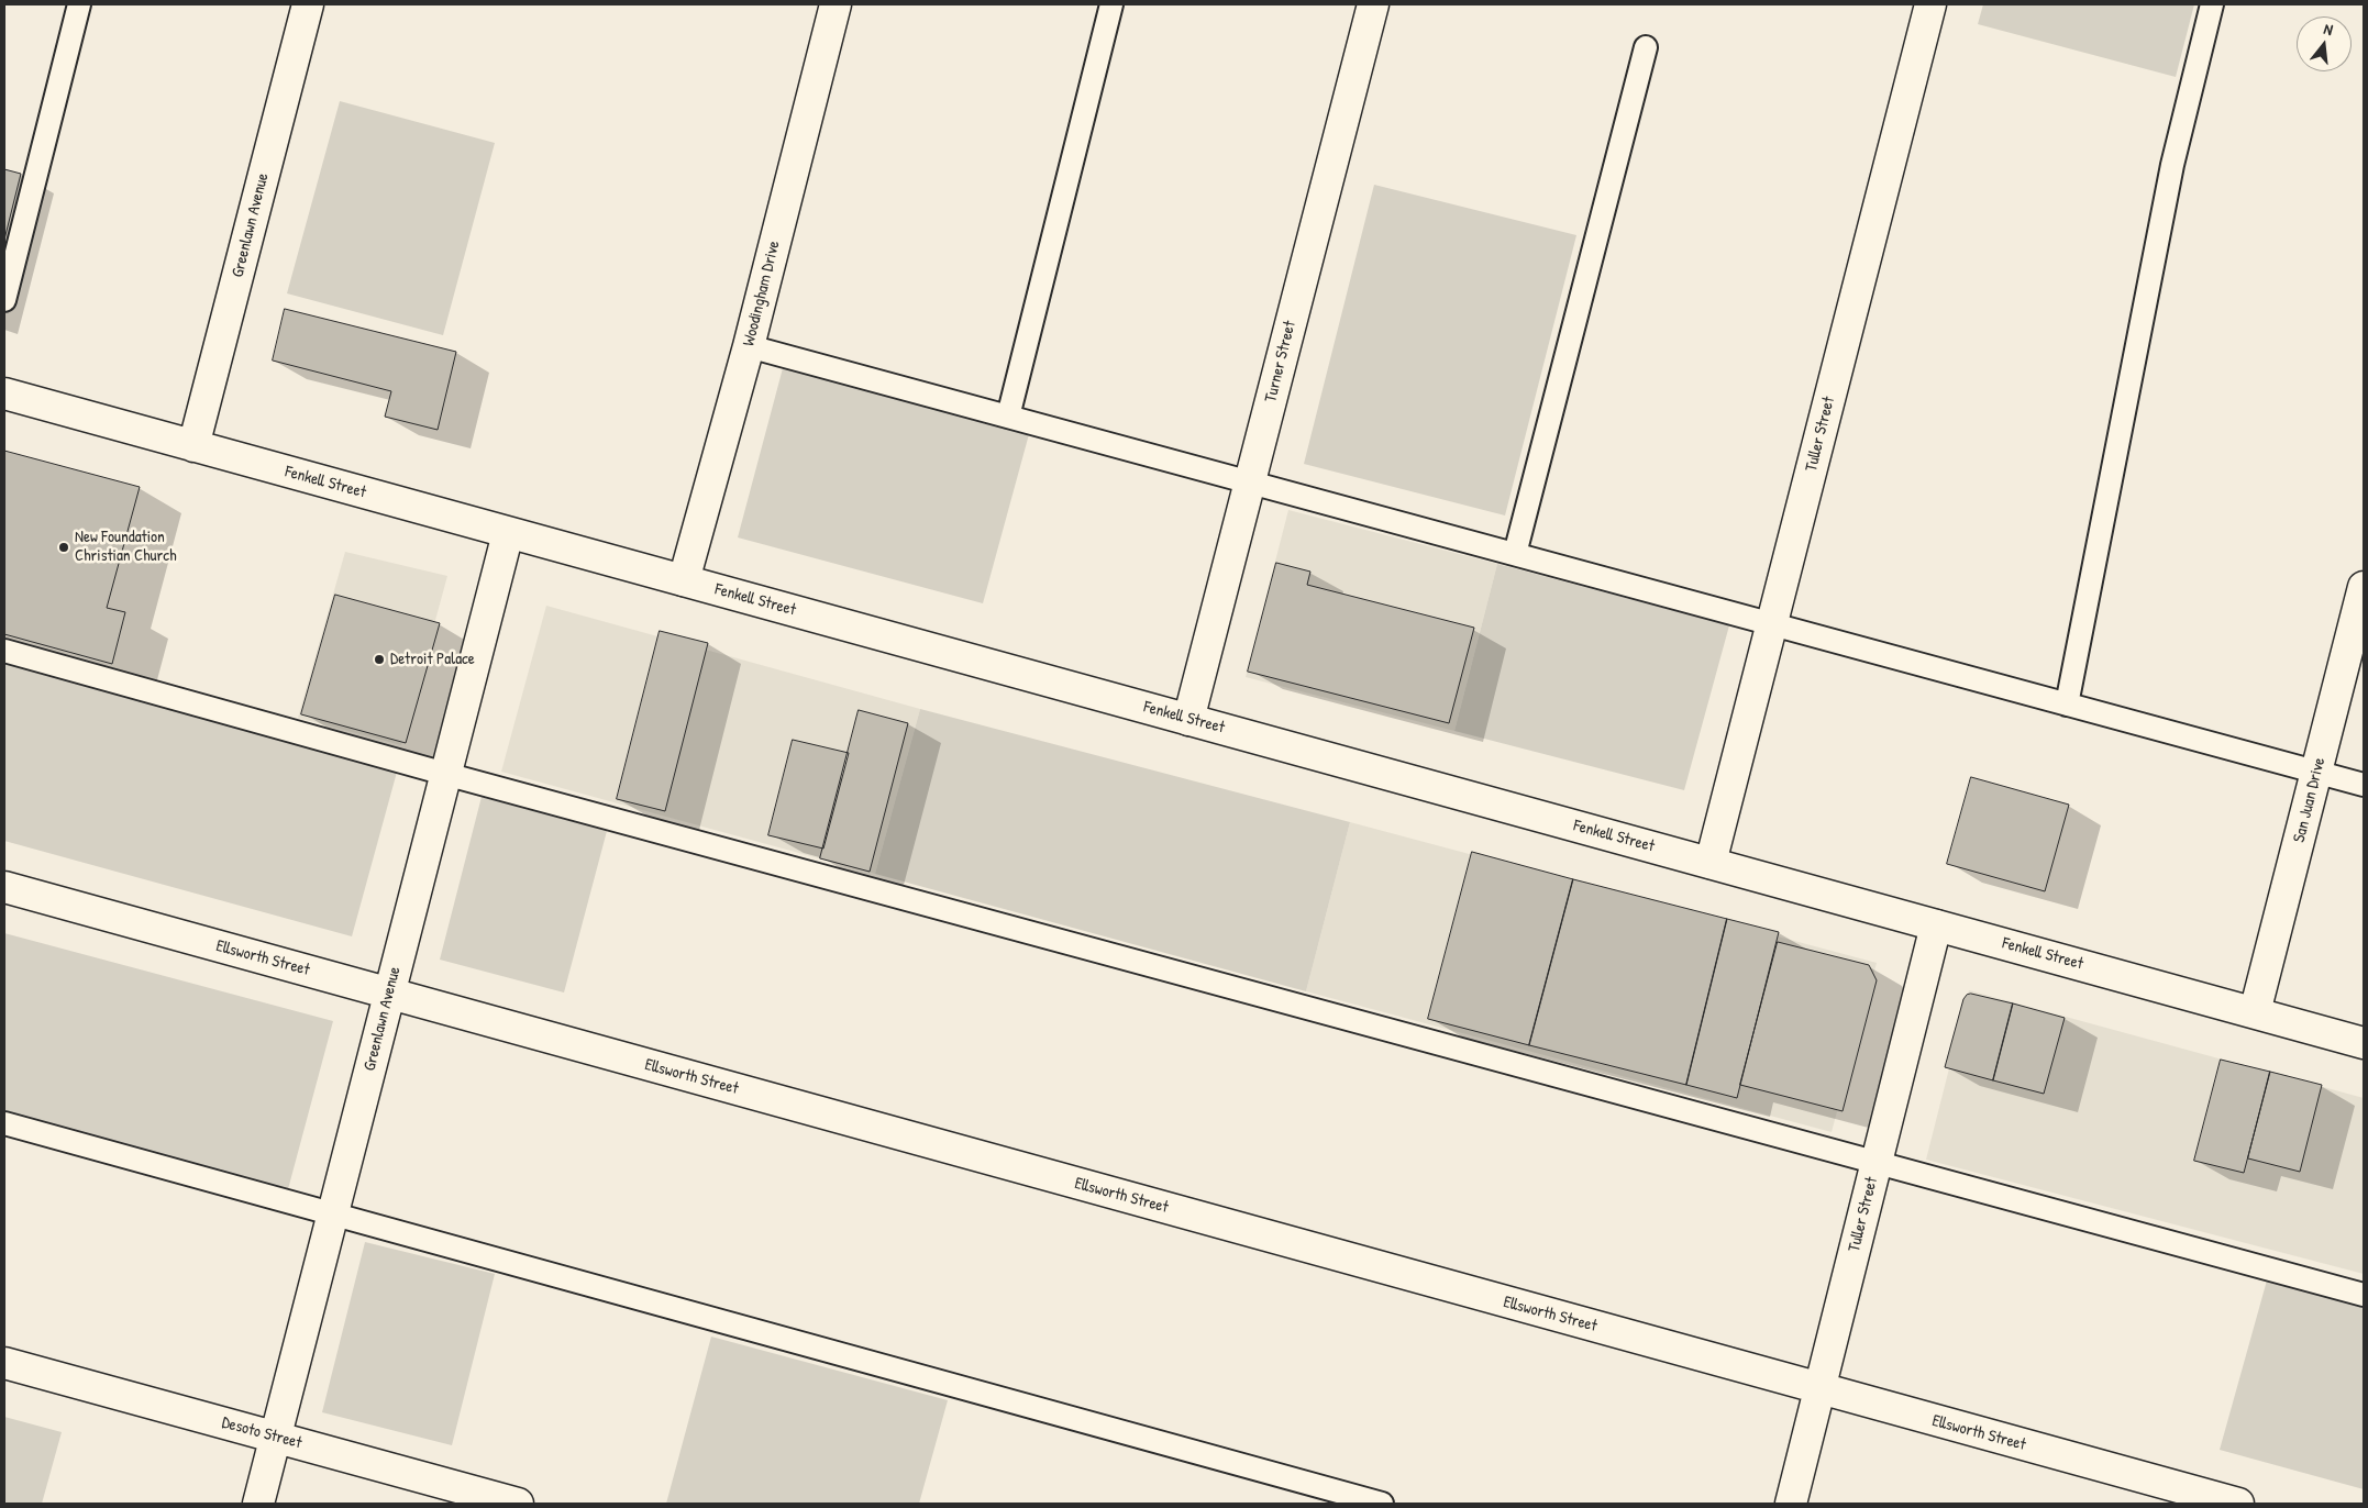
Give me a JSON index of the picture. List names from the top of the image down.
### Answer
{
  "streets": {
    "street": [
      "Greenlawn Avenue",
      "Woodingham Drive",
      "Turner Street",
      "Tuller Street",
      "Fenkell Street",
      "San Juan Drive",
      "Ellsworth Street",
      "Desoto Street"
    ]
  },
  "crossings": [
    ["Greenlawn Avenue", "Fenkell Street"],
    ["Greenlawn Avenue", "Ellsworth Street"],
    ["Greenlawn Avenue", "Desoto Street"],
    ["Woodingham Drive", "Fenkell Street"],
    ["Turner Street", "Fenkell Street"],
    ["Tuller Street", "Fenkell Street"],
    ["Tuller Street", "Ellsworth Street"],
    ["Fenkell Street", "San Juan Drive"]
  ],
  "places": ["New Foundation Christian Church", "Detroit Palace"],
  "north": "top"
}
